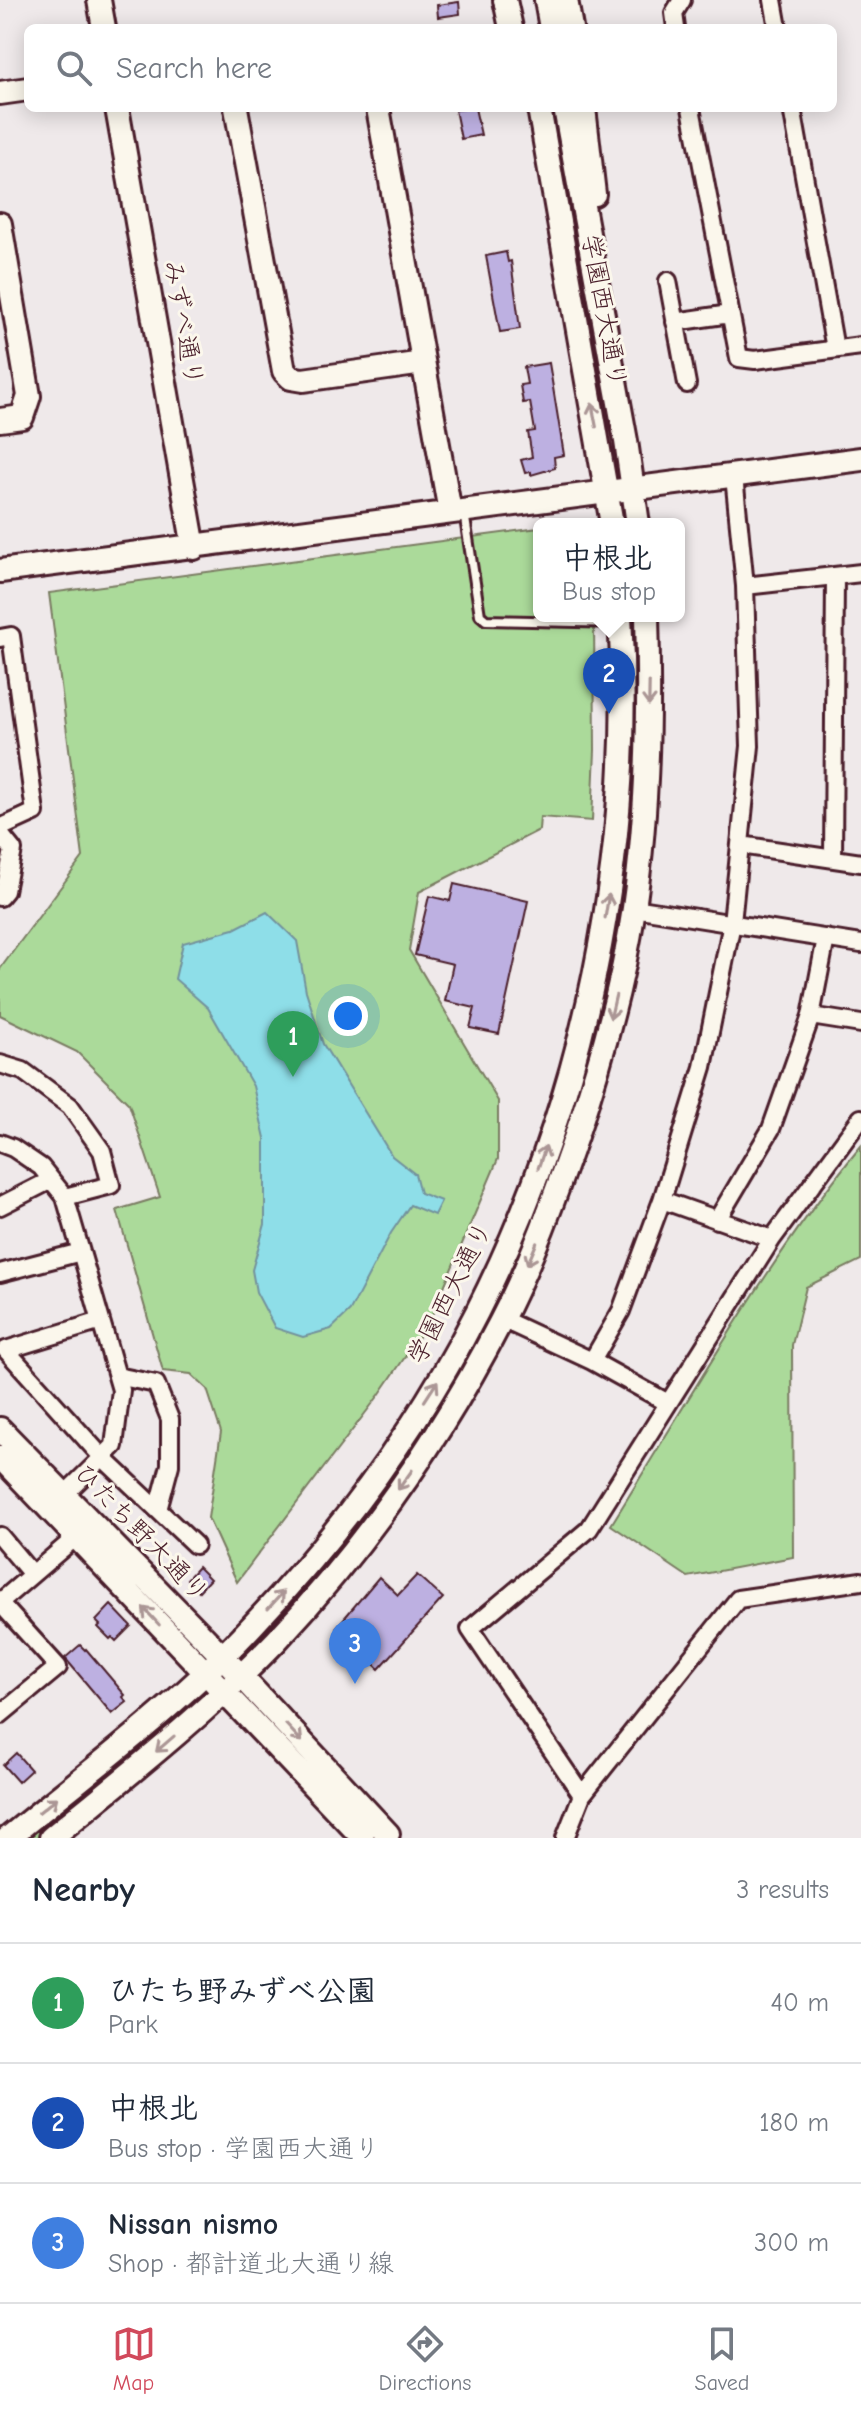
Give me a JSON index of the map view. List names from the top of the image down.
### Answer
{
  "streets": {
    "main road": ["学園西大通り", "みずべ通り", "ひたち野大通り"]
  },
  "crossings": [
    ["学園西大通り", "ひたち野大通り"]
  ],
  "page": {
    "search": "Search here",
    "popup": ["中根北", "Bus stop"],
    "pins": ["2", "1", "3"],
    "heading": ["Nearby", "3 results"],
    "list": [
      {
        "mark": "1",
        "name": "ひたち野みずべ公園",
        "note": "Park",
        "value": "40 m"
      },
      {
        "mark": "2",
        "name": "中根北",
        "note": "Bus stop · 学園西大通り",
        "value": "180 m"
      },
      {
        "mark": "3",
        "name": "Nissan nismo",
        "note": "Shop · 都計道北大通り線",
        "value": "300 m"
      }
    ],
    "nav": ["Map", "Directions", "Saved"]
  }
}
